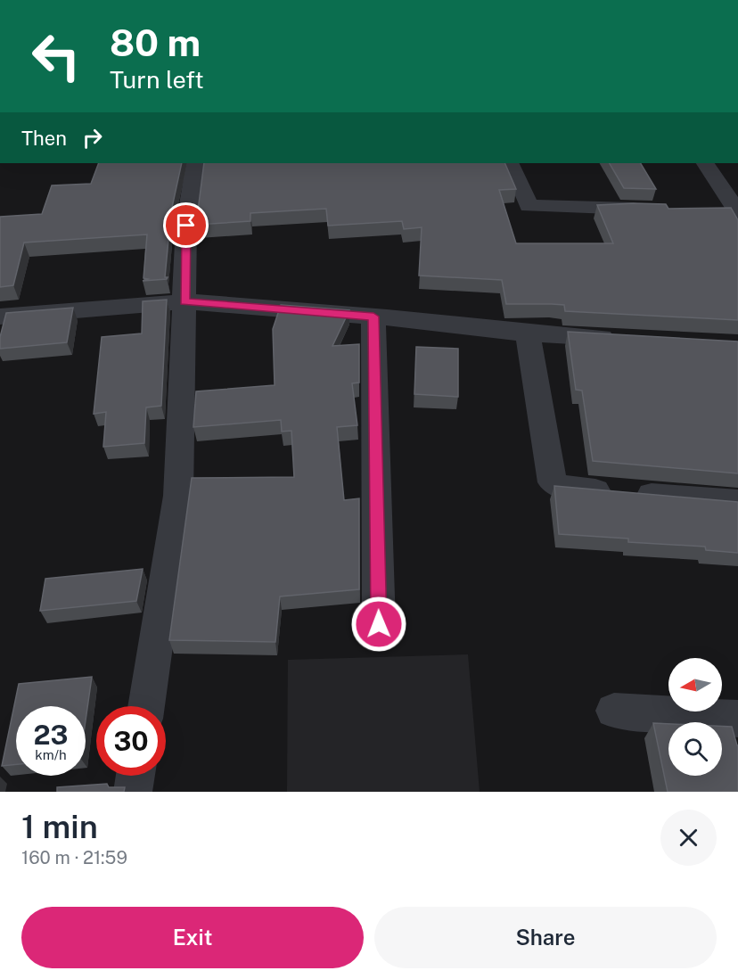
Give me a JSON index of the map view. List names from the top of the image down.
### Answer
{
  "north": "left",
  "page": {
    "turn": ["80 m", "Turn left"],
    "then": "Then",
    "speed": "23 km/h",
    "limit": "30",
    "heading": ["1 min", "160 m · 21:59"],
    "buttons": ["Exit", "Share"]
  }
}
